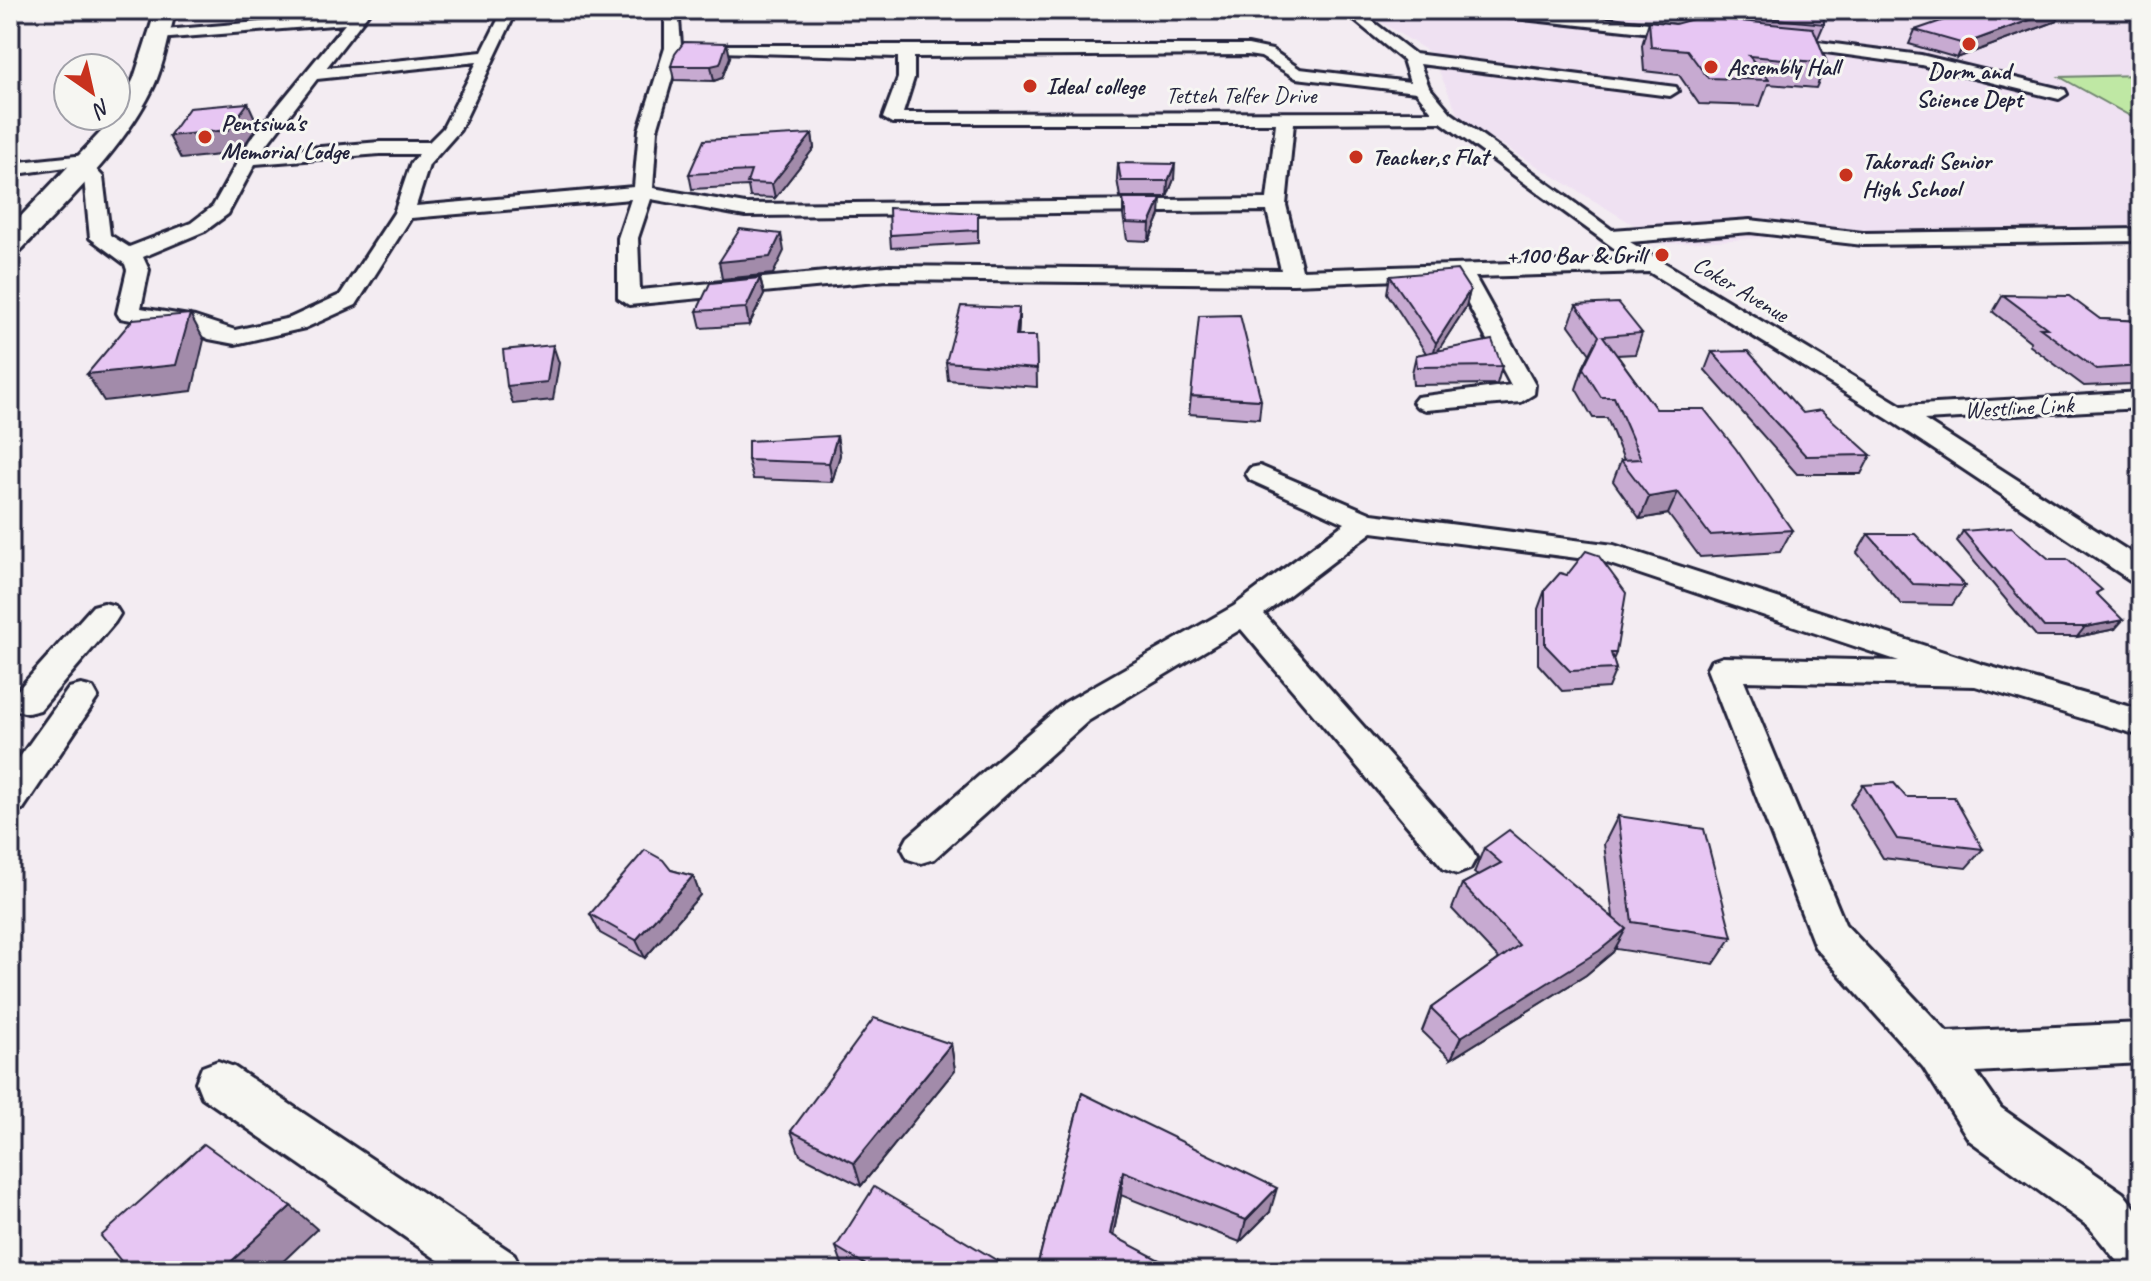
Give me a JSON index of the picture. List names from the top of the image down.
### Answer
{
  "streets": {
    "street": ["Tetteh Telfer Drive", "Coker Avenue", "Westline Link"]
  },
  "crossings": [
    ["Tetteh Telfer Drive", "Coker Avenue"],
    ["Coker Avenue", "Westline Link"]
  ],
  "places": [
    "Dorm and Science Dept",
    "Assembly Hall",
    "Ideal college",
    "Pentsiwa's Memorial Lodge",
    "Teacher,s Flat",
    "Takoradi Senior High School",
    "+100 Bar & Grill"
  ],
  "north": "bottom right"
}
